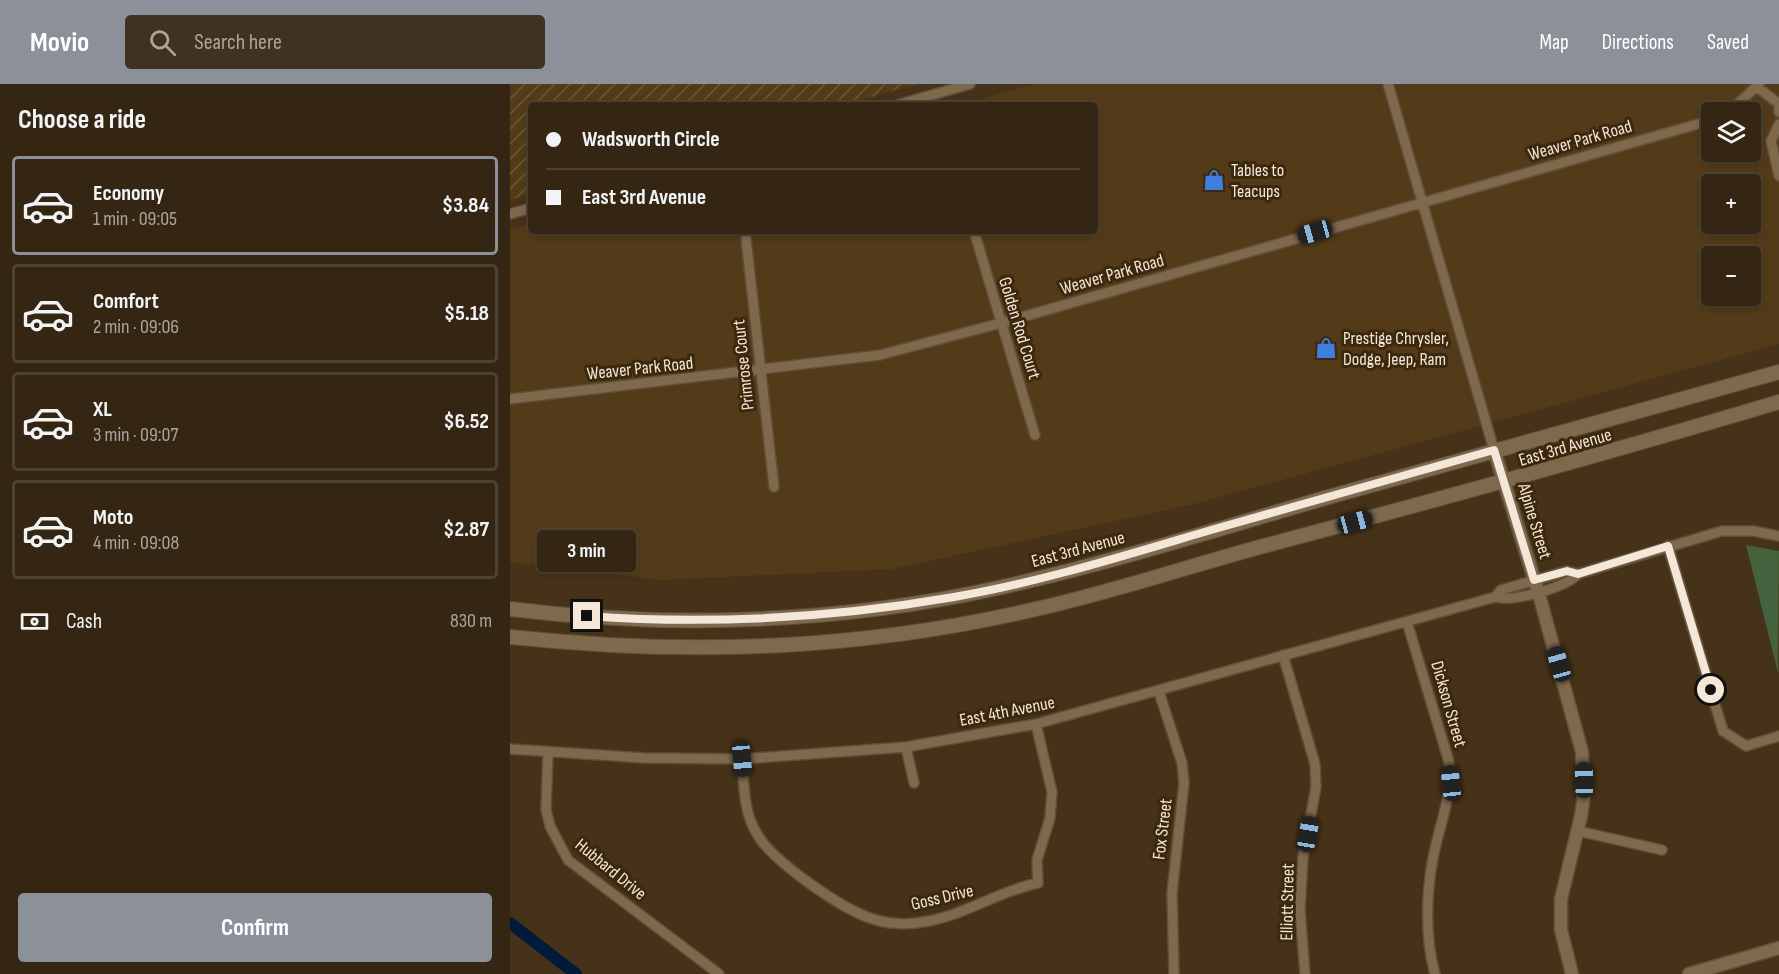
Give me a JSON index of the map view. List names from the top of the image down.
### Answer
{
  "streets": {
    "main road": ["East 3rd Avenue"],
    "street": [
      "Weaver Park Road",
      "Golden Rod Court",
      "Primrose Court",
      "Alpine Street",
      "Dickson Street",
      "East 4th Avenue",
      "Fox Street",
      "Hubbard Drive",
      "Goss Drive",
      "Elliott Street"
    ]
  },
  "crossings": [
    ["Weaver Park Road", "Golden Rod Court"],
    ["Weaver Park Road", "Primrose Court"],
    ["Weaver Park Road", "Alpine Street"],
    ["East 3rd Avenue", "Alpine Street"],
    ["Alpine Street", "East 4th Avenue"],
    ["Dickson Street", "East 4th Avenue"],
    ["East 4th Avenue", "Fox Street"],
    ["East 4th Avenue", "Hubbard Drive"],
    ["East 4th Avenue", "Goss Drive"],
    ["East 4th Avenue", "Elliott Street"]
  ],
  "places": {
    "shop": ["Tables to Teacups", "Prestige Chrysler, Dodge, Jeep, Ram"]
  },
  "page": {
    "header": "Movio",
    "search": "Search here",
    "nav": ["Map", "Directions", "Saved"],
    "heading": "Choose a ride",
    "map_buttons": ["+", "−"],
    "banner": ["Wadsworth Circle", "East 3rd Avenue"],
    "list": [
      {
        "name": "Economy",
        "note": "1 min · 09:05",
        "value": "$3.84"
      },
      {
        "name": "Comfort",
        "note": "2 min · 09:06",
        "value": "$5.18"
      },
      {
        "name": "XL",
        "note": "3 min · 09:07",
        "value": "$6.52"
      },
      {
        "name": "Moto",
        "note": "4 min · 09:08",
        "value": "$2.87"
      }
    ],
    "bubble": "3 min",
    "pay": ["Cash", "830 m"],
    "buttons": "Confirm"
  }
}
